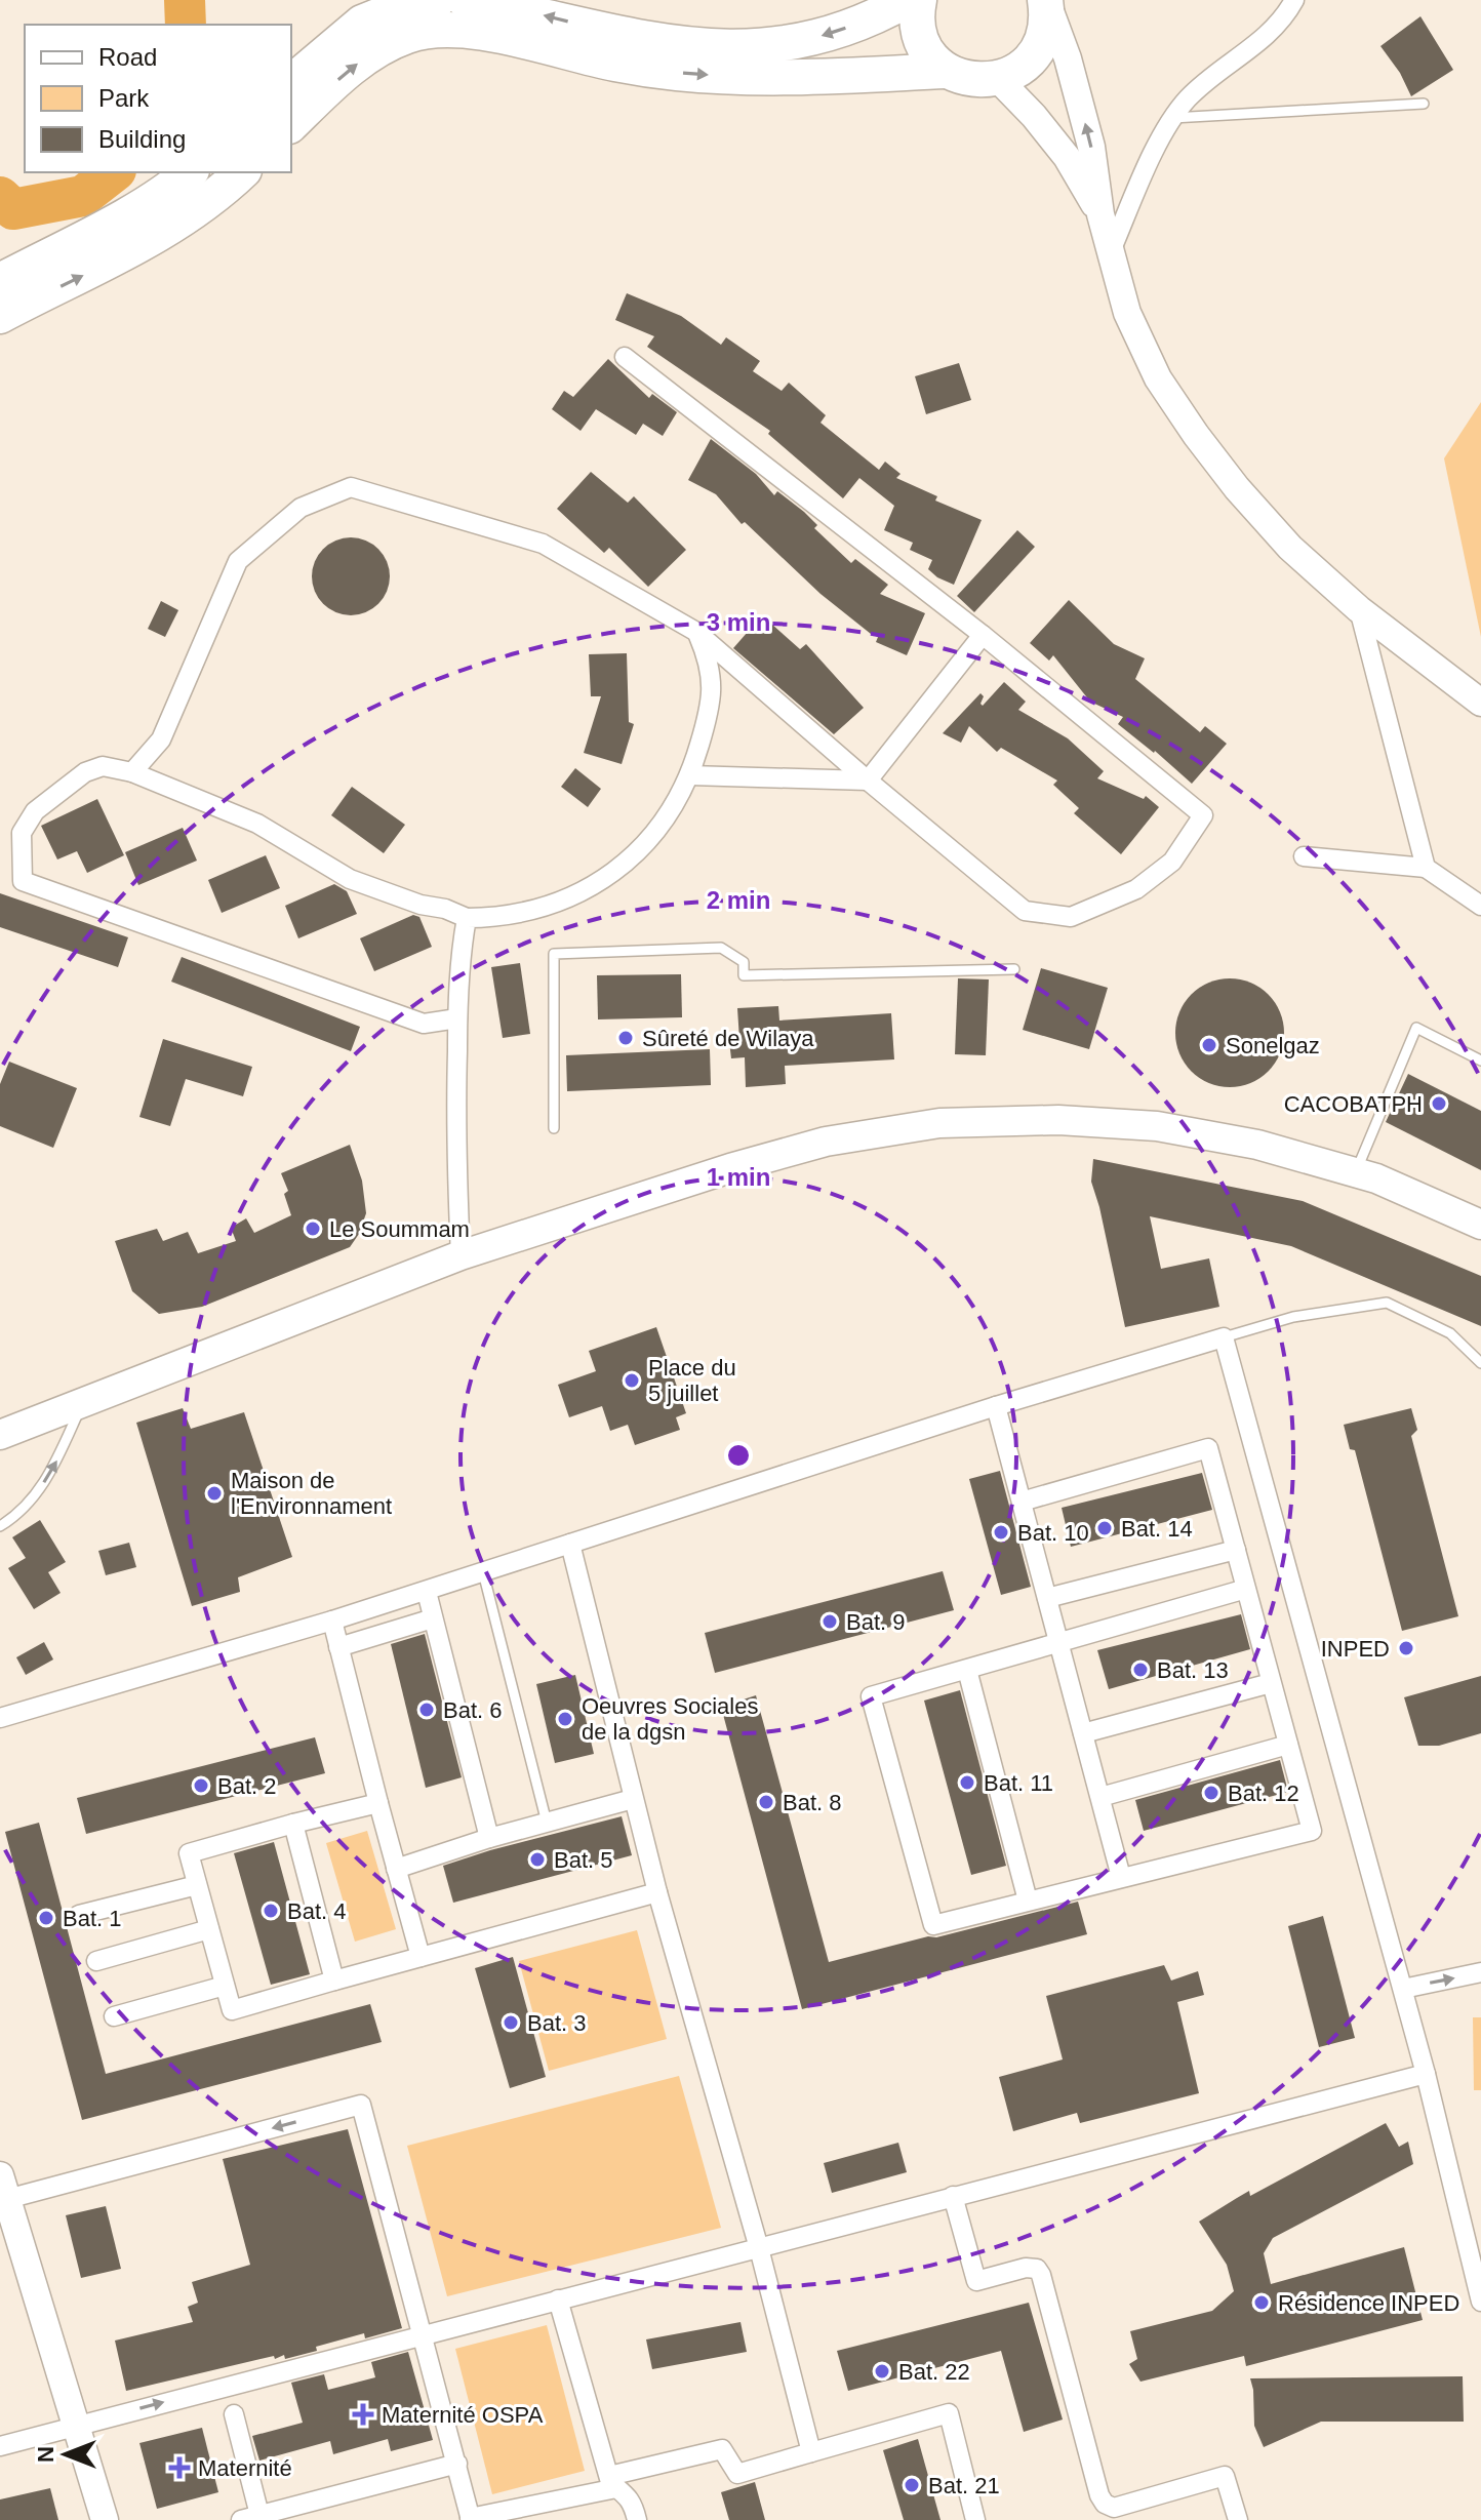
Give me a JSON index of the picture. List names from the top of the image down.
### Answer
{
  "places": {
    "other": [
      "Sûreté de Wilaya",
      "Sonelgaz",
      "CACOBATPH",
      "Le Soummam",
      "Place du 5 juillet",
      "Maison de l'Environnament",
      "Bat. 14",
      "Bat. 10",
      "Bat. 9",
      "INPED",
      "Bat. 13",
      "Bat. 6",
      "Oeuvres Sociales de la dgsn",
      "Bat. 11",
      "Bat. 2",
      "Bat. 12",
      "Bat. 8",
      "Bat. 5",
      "Bat. 4",
      "Bat. 1",
      "Bat. 3",
      "Résidence INPED",
      "Bat. 22",
      "Bat. 21"
    ],
    "health": ["Maternité OSPA", "Maternité"]
  },
  "legend": ["Road", "Park", "Building"],
  "north": "left",
  "rings": ["3 min", "2 min", "1 min"]
}
